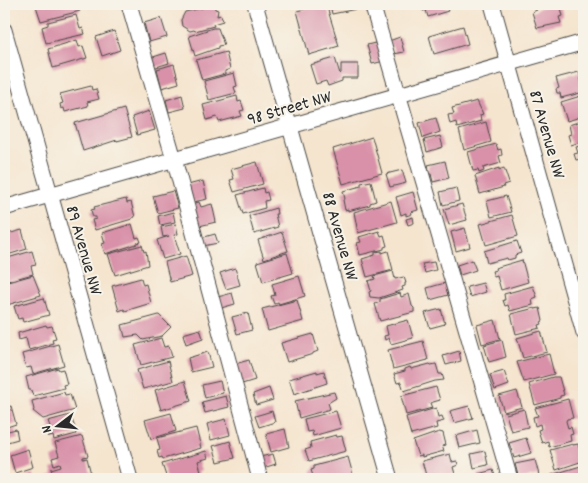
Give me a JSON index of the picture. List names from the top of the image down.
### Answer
{
  "streets": {
    "street": [
      "98 Street NW",
      "87 Avenue NW",
      "88 Avenue NW",
      "89 Avenue NW"
    ]
  },
  "crossings": [
    ["98 Street NW", "87 Avenue NW"],
    ["98 Street NW", "88 Avenue NW"],
    ["98 Street NW", "89 Avenue NW"]
  ],
  "north": "left"
}
